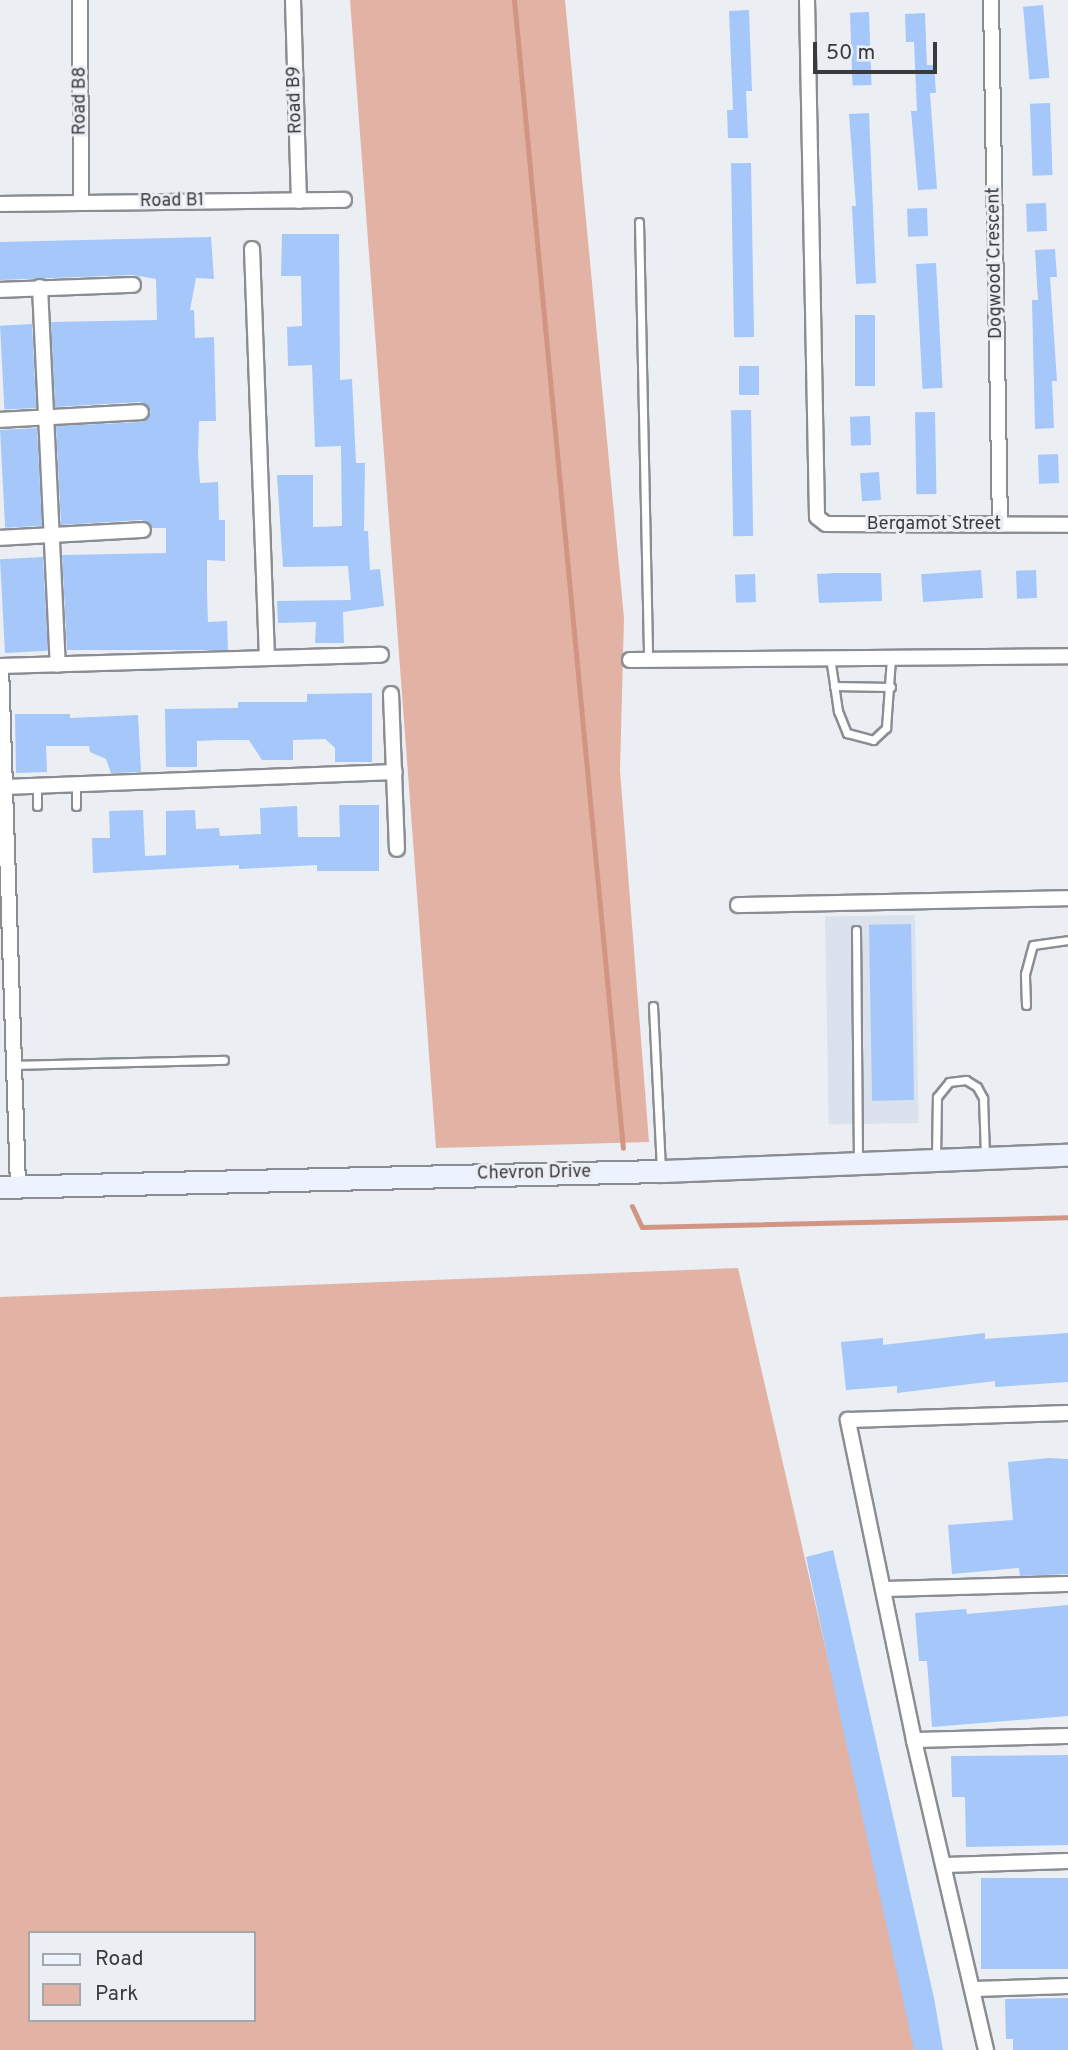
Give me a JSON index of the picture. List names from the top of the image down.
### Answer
{
  "streets": {
    "main road": ["Chevron Drive"],
    "street": [
      "Road B9",
      "Road B8",
      "Road B1",
      "Dogwood Crescent",
      "Bergamot Street"
    ]
  },
  "crossings": [
    ["Road B9", "Road B1"],
    ["Road B8", "Road B1"],
    ["Dogwood Crescent", "Bergamot Street"]
  ],
  "legend": ["Road", "Park"],
  "scale_bar": "50 m"
}
